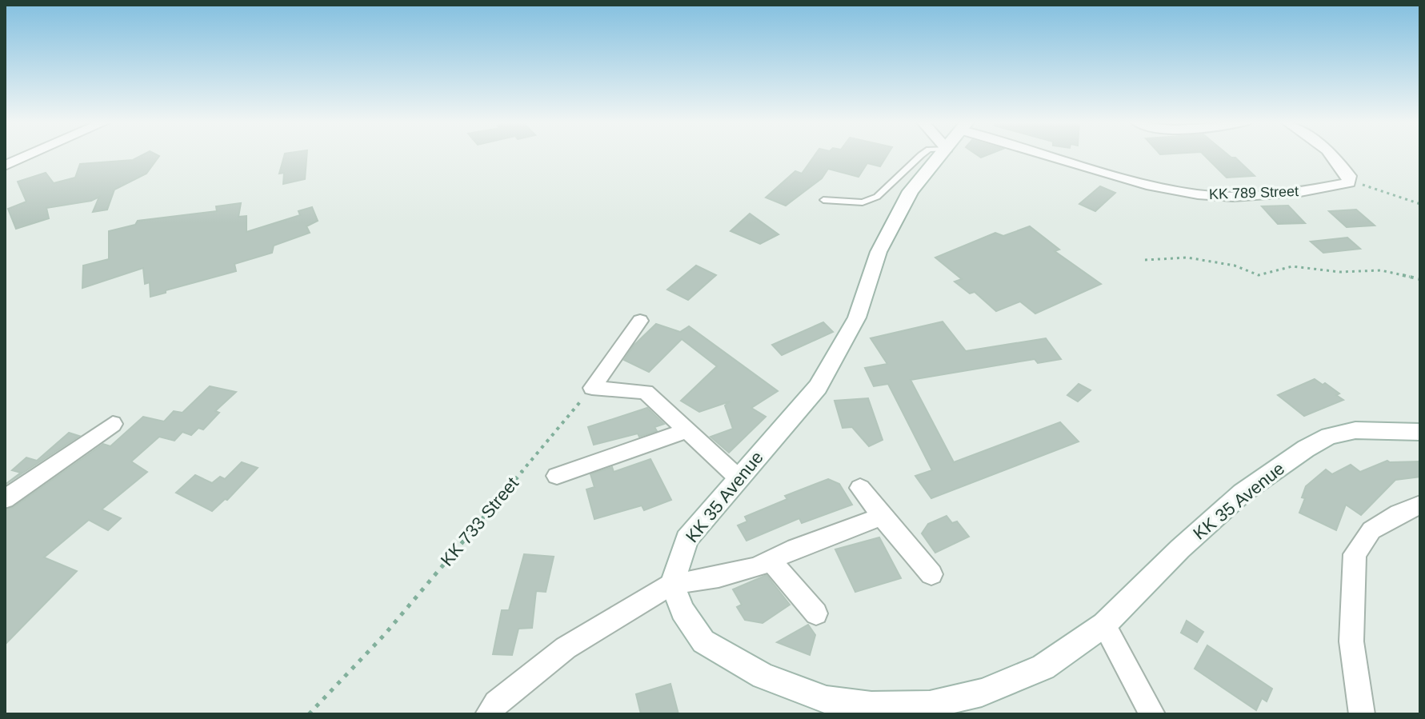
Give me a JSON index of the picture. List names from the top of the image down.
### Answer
{
  "streets": {
    "main road": ["KK 35 Avenue"],
    "street": ["KK 789 Street"],
    "path": ["KK 733 Street"]
  }
}
